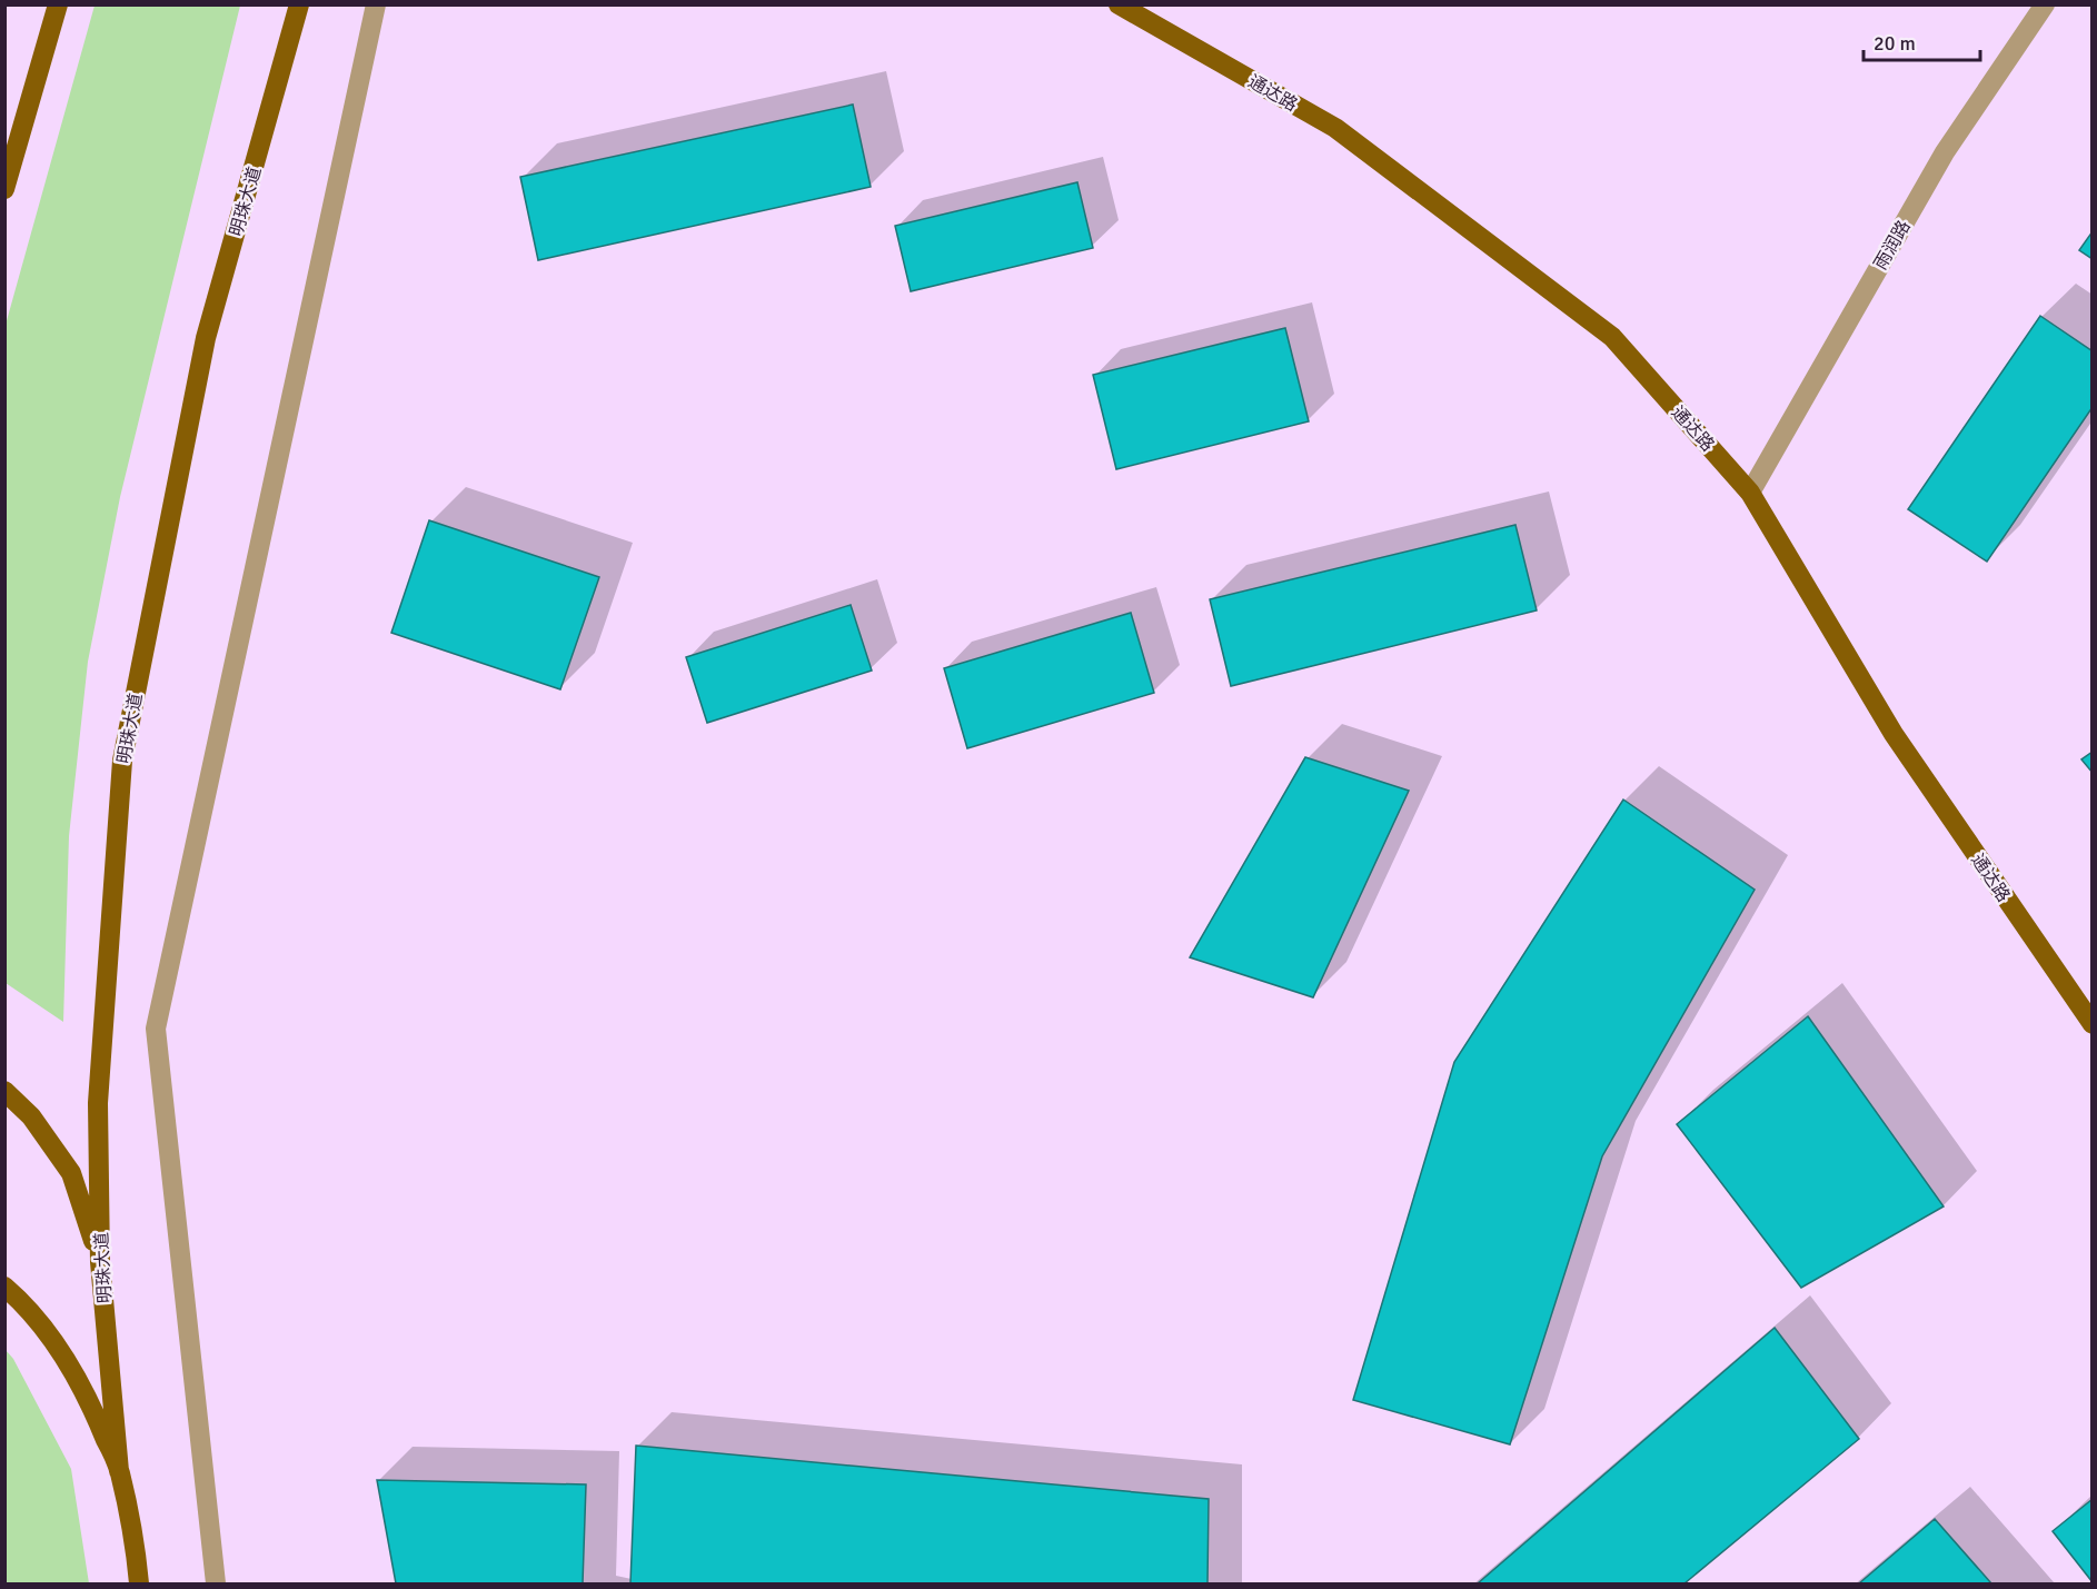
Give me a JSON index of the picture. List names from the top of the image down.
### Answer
{
  "streets": {
    "main road": ["通达路", "明珠大道"],
    "street": ["雨润路"]
  },
  "crossings": [
    ["通达路", "雨润路"]
  ],
  "scale_bar": "20 m"
}
